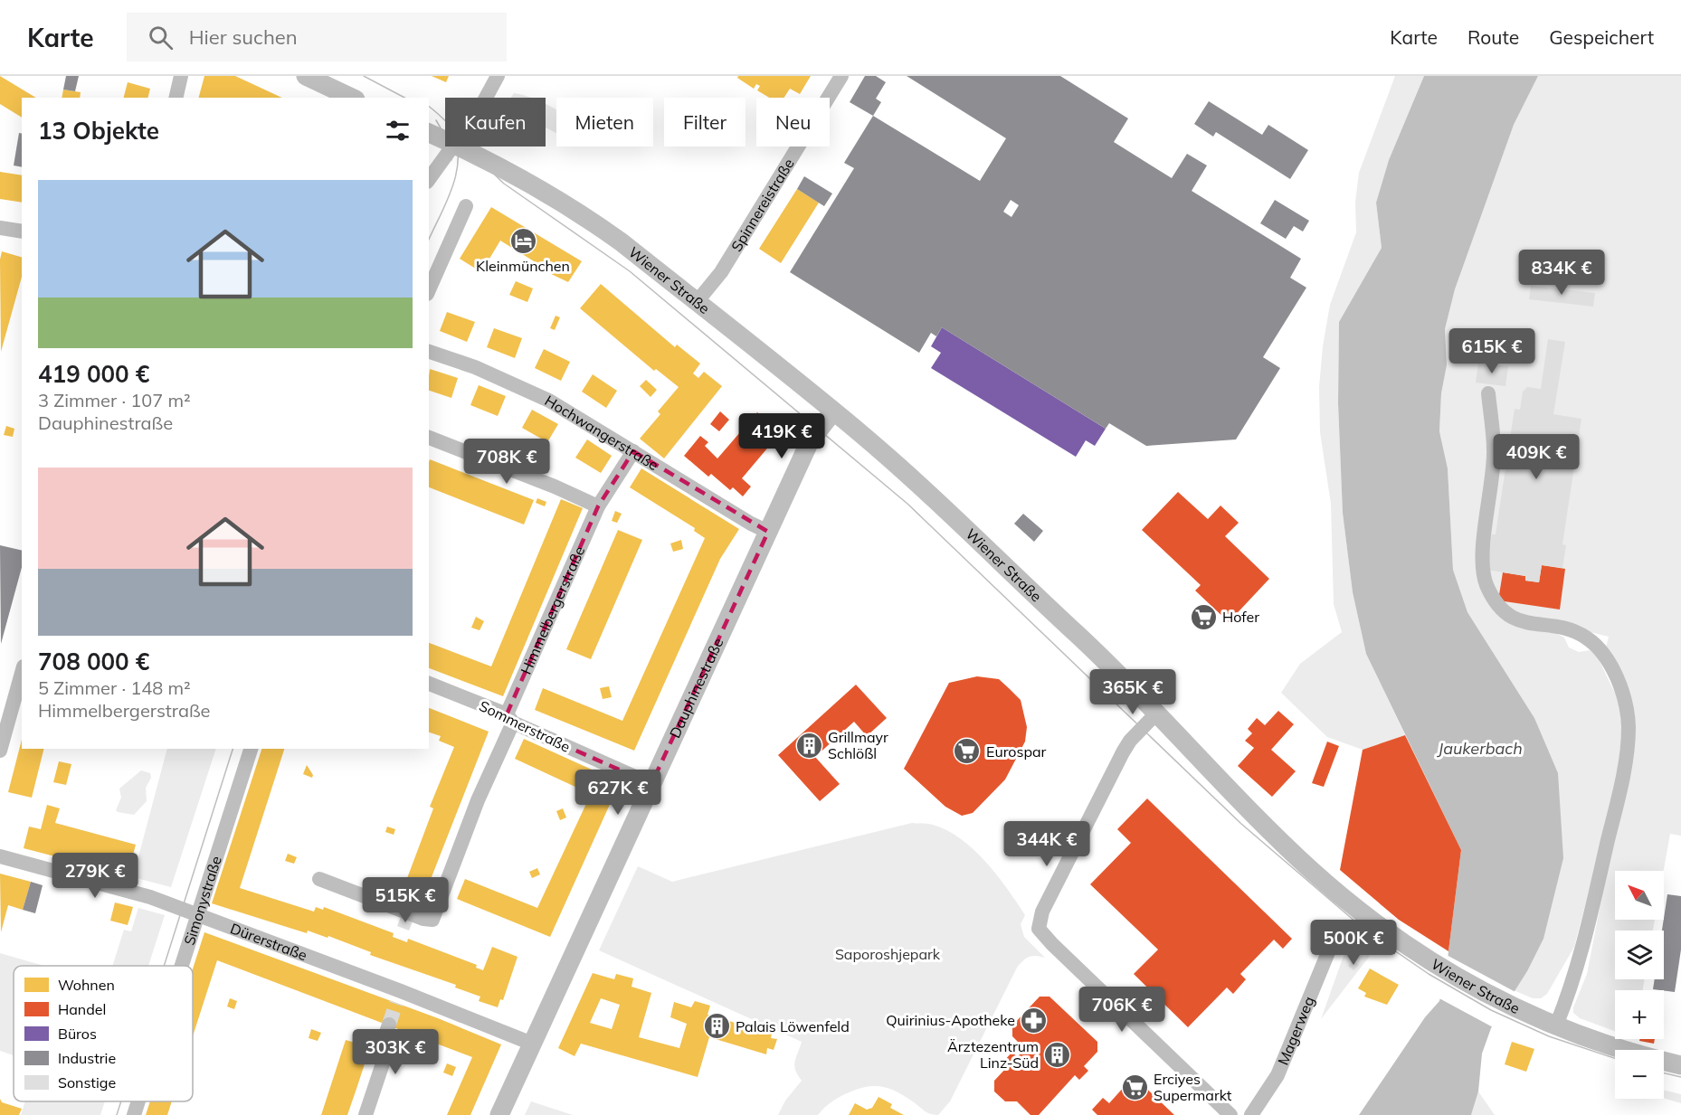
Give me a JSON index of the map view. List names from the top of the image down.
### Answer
{
  "streets": {
    "main road": ["Wiener Straße", "Dauphinestraße"],
    "street": [
      "Spinnereistraße",
      "Hochwangerstraße",
      "Himmelbergerstraße",
      "Sommerstraße",
      "Simonystraße",
      "Dürerstraße",
      "Magerweg"
    ]
  },
  "crossings": [
    ["Spinnereistraße", "Wiener Straße"],
    ["Wiener Straße", "Dauphinestraße"],
    ["Hochwangerstraße", "Himmelbergerstraße"],
    ["Hochwangerstraße", "Dauphinestraße"],
    ["Himmelbergerstraße", "Sommerstraße"],
    ["Dauphinestraße", "Sommerstraße"],
    ["Dauphinestraße", "Dürerstraße"],
    ["Simonystraße", "Dürerstraße"]
  ],
  "water": ["Jaukerbach"],
  "parks": ["Saporoshjepark"],
  "places": {
    "hotel": ["Kleinmünchen"],
    "supermarket": ["Hofer", "Eurospar", "Erciyes Supermarkt"],
    "building": ["Grillmayr Schlößl", "Palais Löwenfeld", "Ärztezentrum Linz-Süd"],
    "pharmacy": ["Quirinius-Apotheke"]
  },
  "legend": [
    "Wohnen",
    "Handel",
    "Büros",
    "Industrie",
    "Sonstige"
  ],
  "north": "top left",
  "page": {
    "header": "Karte",
    "search": "Hier suchen",
    "nav": ["Karte", "Route", "Gespeichert"],
    "chip": [
      "Kaufen",
      "Mieten",
      "Filter",
      "Neu"
    ],
    "heading": "13 Objekte",
    "list": [
      {
        "name": "419 000 €",
        "note": "3 Zimmer · 107 m² · Dauphinestraße"
      },
      {
        "name": "708 000 €",
        "note": "5 Zimmer · 148 m² · Himmelbergerstraße"
      }
    ],
    "price": [
      "834K €",
      "615K €",
      "419K €",
      "409K €",
      "708K €",
      "365K €",
      "627K €",
      "344K €",
      "279K €",
      "515K €",
      "500K €",
      "706K €",
      "303K €"
    ],
    "map_buttons": ["+", "−"]
  }
}
